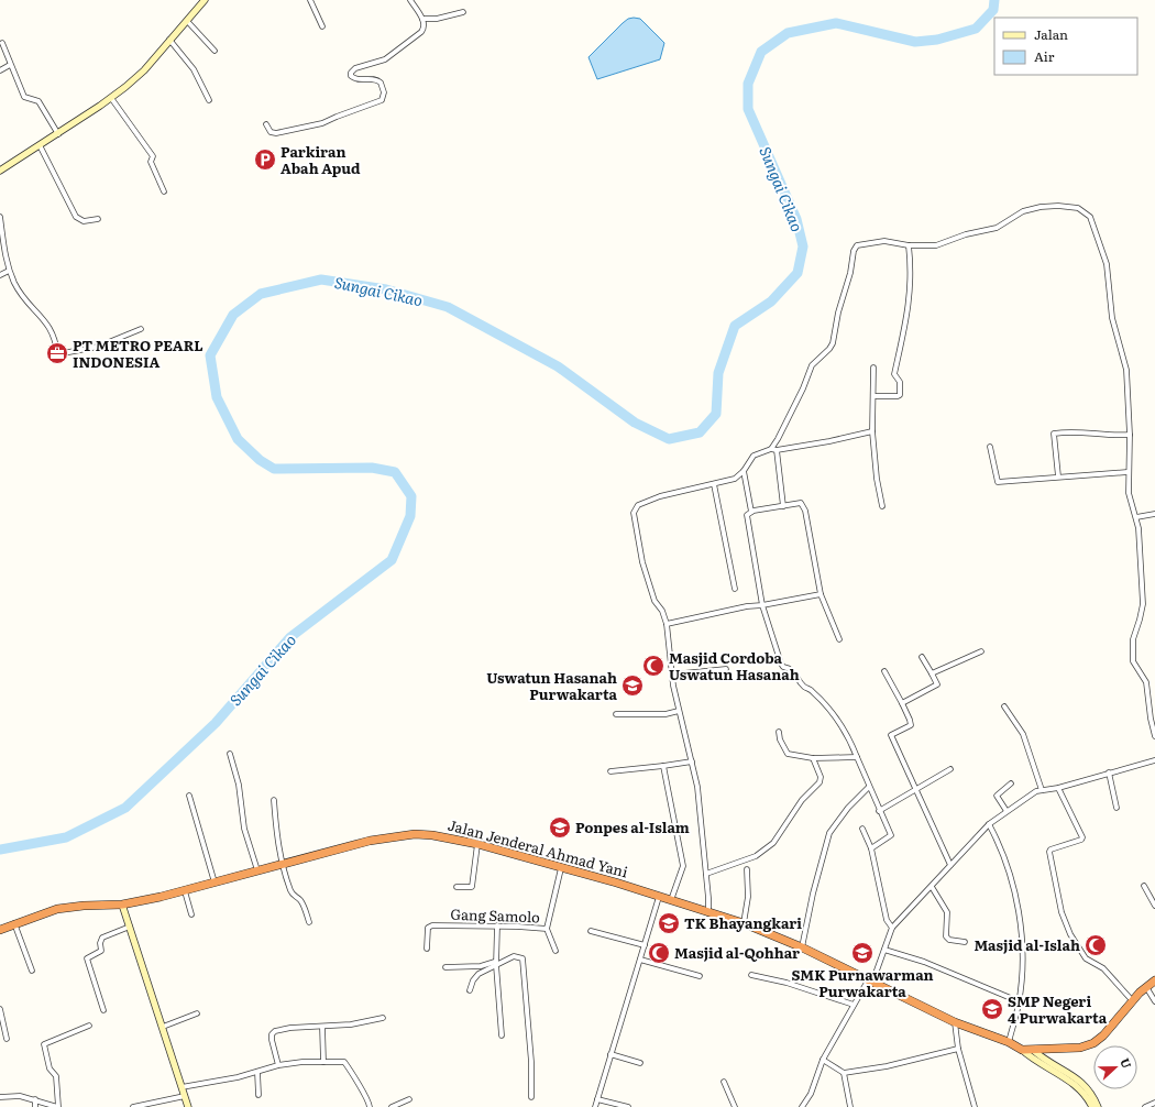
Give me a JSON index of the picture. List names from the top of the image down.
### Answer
{
  "streets": {
    "highway": ["Jalan Jenderal Ahmad Yani"],
    "street": ["Gang Samolo"]
  },
  "crossings": [
    ["Jalan Jenderal Ahmad Yani", "Gang Samolo"]
  ],
  "water": ["Sungai Cikao"],
  "places": {
    "parking": ["Parkiran Abah Apud"],
    "office": ["PT METRO PEARL INDONESIA"],
    "mosque": ["Masjid Cordoba Uswatun Hasanah", "Masjid al-Islah", "Masjid al-Qohhar"],
    "school or university": [
      "Uswatun Hasanah Purwakarta",
      "Ponpes al-Islam",
      "TK Bhayangkari",
      "SMK Purnawarman Purwakarta",
      "SMP Negeri 4 Purwakarta"
    ]
  },
  "legend": ["Jalan", "Air"],
  "north": "right"
}
